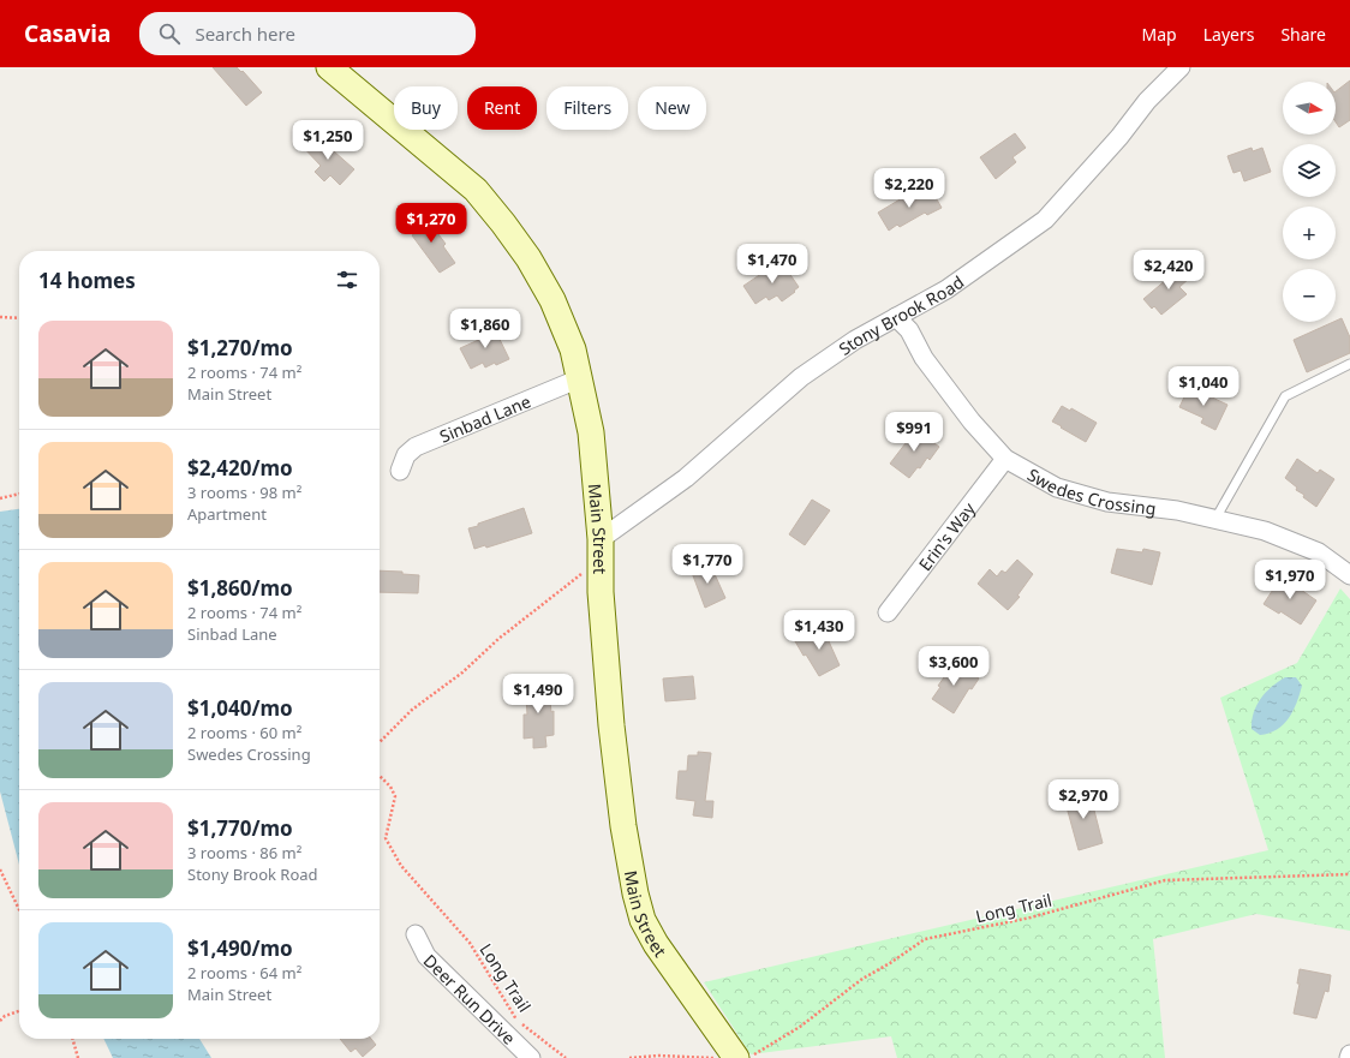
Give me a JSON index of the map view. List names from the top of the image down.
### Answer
{
  "streets": {
    "main road": ["Main Street"],
    "street": [
      "Stony Brook Road",
      "Sinbad Lane",
      "Swedes Crossing",
      "Erin's Way",
      "Deer Run Drive"
    ],
    "path": ["Long Trail"]
  },
  "crossings": [
    ["Stony Brook Road", "Swedes Crossing"],
    ["Stony Brook Road", "Main Street"],
    ["Sinbad Lane", "Main Street"],
    ["Swedes Crossing", "Erin's Way"],
    ["Main Street", "Long Trail"]
  ],
  "north": "right",
  "page": {
    "header": "Casavia",
    "search": "Search here",
    "nav": ["Map", "Layers", "Share"],
    "map_buttons": ["+", "−"],
    "chip": [
      "Buy",
      "Rent",
      "Filters",
      "New"
    ],
    "price": [
      "$1,250",
      "$2,220",
      "$1,270",
      "$1,470",
      "$2,420",
      "$1,860",
      "$1,040",
      "$991",
      "$1,770",
      "$1,970",
      "$1,430",
      "$3,600",
      "$1,490",
      "$2,970"
    ],
    "heading": "14 homes",
    "list": [
      {
        "name": "$1,270/mo",
        "note": "2 rooms · 74 m² · Main Street"
      },
      {
        "name": "$2,420/mo",
        "note": "3 rooms · 98 m² · Apartment"
      },
      {
        "name": "$1,860/mo",
        "note": "2 rooms · 74 m² · Sinbad Lane"
      },
      {
        "name": "$1,040/mo",
        "note": "2 rooms · 60 m² · Swedes Crossing"
      },
      {
        "name": "$1,770/mo",
        "note": "3 rooms · 86 m² · Stony Brook Road"
      },
      {
        "name": "$1,490/mo",
        "note": "2 rooms · 64 m² · Main Street"
      }
    ]
  }
}
